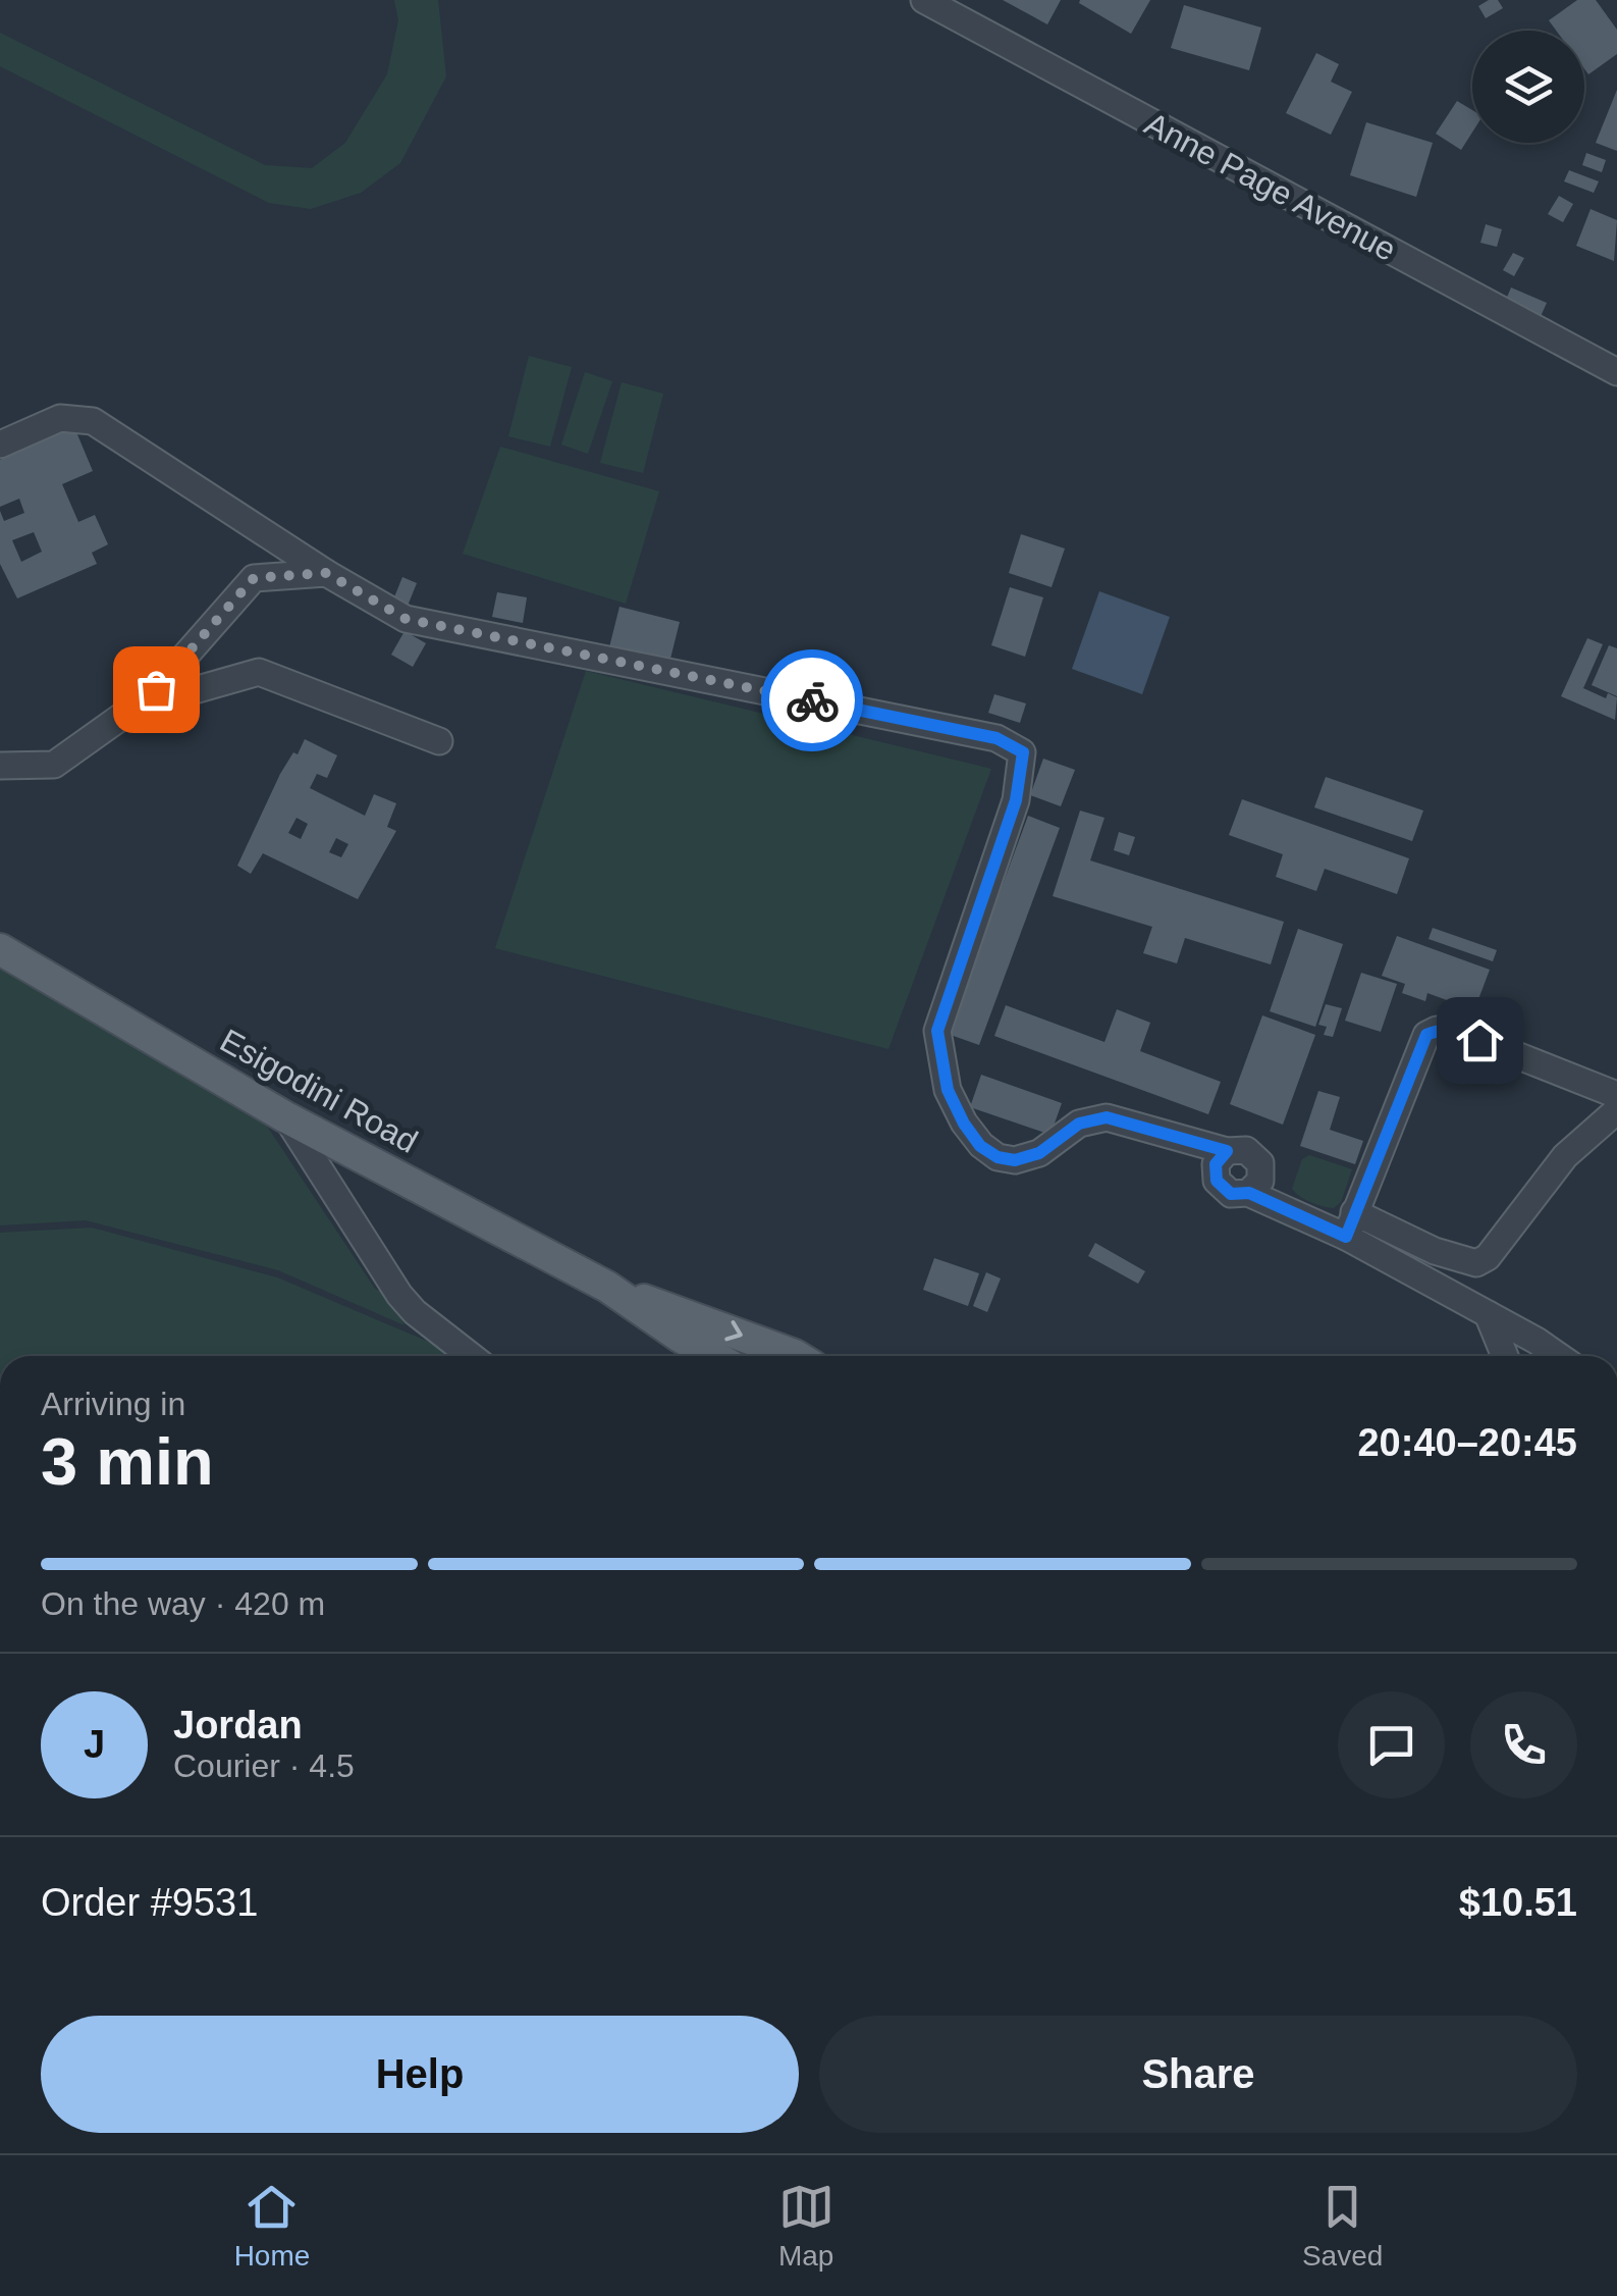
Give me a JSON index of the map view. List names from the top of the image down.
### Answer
{
  "streets": {
    "main road": ["Esigodini Road"],
    "street": ["Anne Page Avenue"]
  },
  "page": {
    "heading": ["3 min", "Arriving in", "20:40–20:45"],
    "panel": [
      "Jordan",
      "Courier · 4.5",
      "Order #9531",
      "$10.51"
    ],
    "bar": "On the way · 420 m",
    "round": "J",
    "buttons": ["Help", "Share"],
    "tabs": ["Home", "Map", "Saved"]
  }
}
